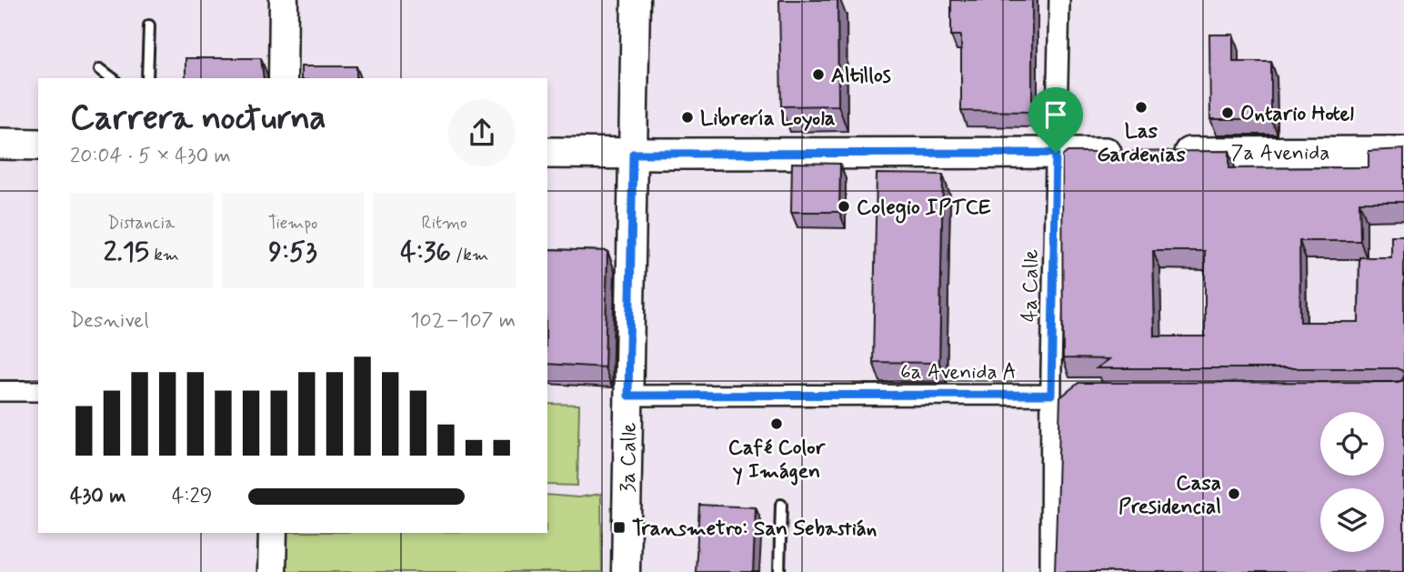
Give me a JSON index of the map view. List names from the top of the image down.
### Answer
{
  "streets": {
    "main road": ["7a Avenida"],
    "street": ["4a Calle", "6a Avenida A", "3a Calle"]
  },
  "crossings": [
    ["4a Calle", "6a Avenida A"],
    ["6a Avenida A", "3a Calle"]
  ],
  "places": {
    "other": [
      "Altillos",
      "Las Gardenias",
      "Ontario Hotel",
      "Librería Loyola",
      "Colegio IPTCE",
      "Café Color y Imágen",
      "Casa Presidencial"
    ],
    "transit": ["Transmetro: San Sebastián"]
  },
  "page": {
    "heading": ["Carrera nocturna", "20:04 · 5 × 430 m"],
    "stats": [
      ["Distancia", "2.15 km"],
      ["Tiempo", "9:53"],
      ["Ritmo", "4:36 /km"]
    ],
    "chart": ["Desnivel", "102–107 m"],
    "list": [
      {
        "name": "430 m",
        "note": "4:29"
      }
    ]
  }
}
